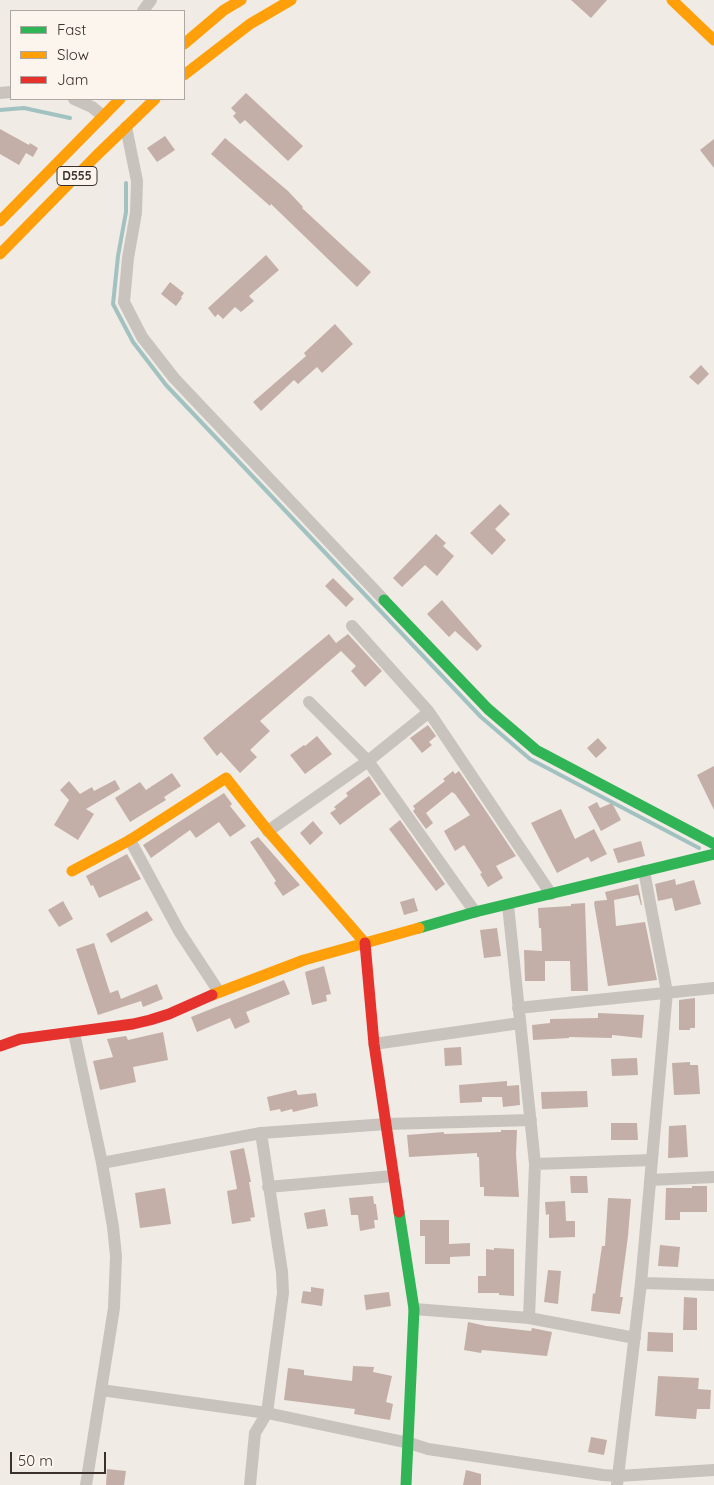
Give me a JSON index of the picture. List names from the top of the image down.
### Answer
{
  "streets": {
    "main road": ["D555"]
  },
  "legend": ["Fast", "Slow", "Jam"],
  "scale_bar": "50 m"
}
